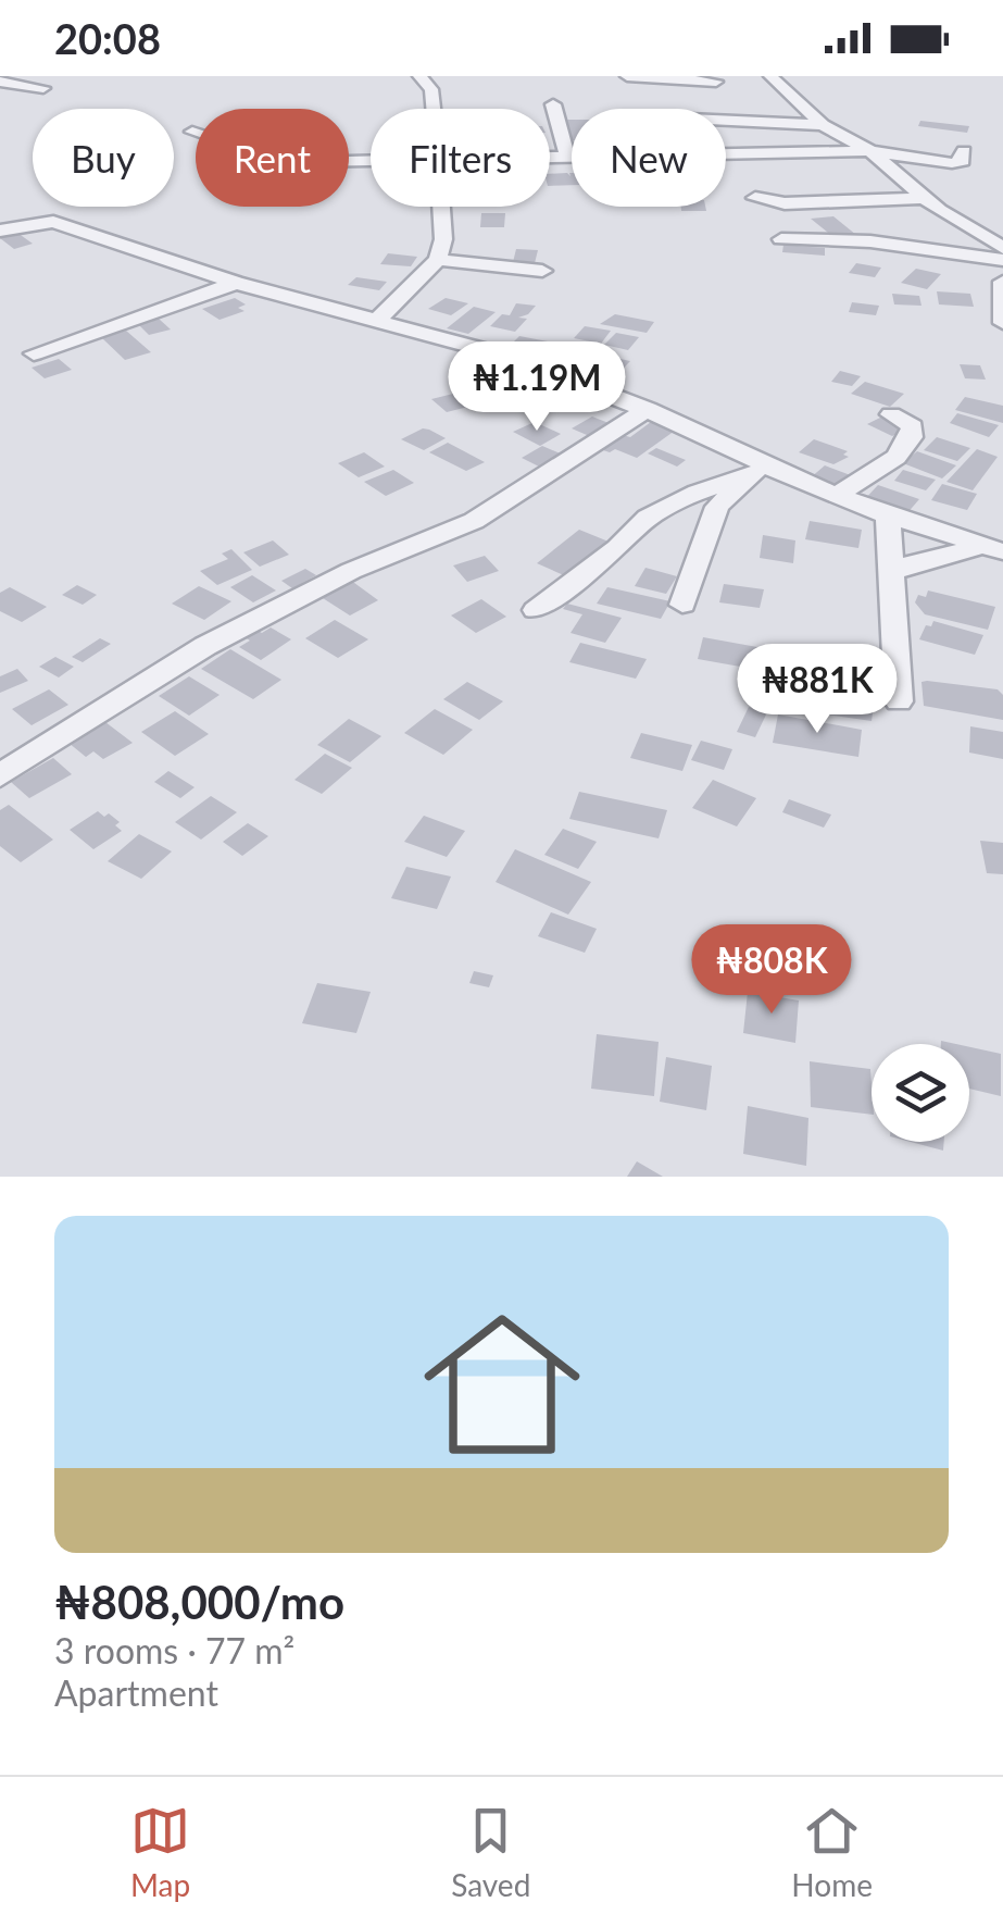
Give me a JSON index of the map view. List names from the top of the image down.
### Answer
{
  "page": {
    "status": "20:08",
    "chip": [
      "Buy",
      "Rent",
      "Filters",
      "New"
    ],
    "price": ["₦1.19M", "₦881K", "₦808K"],
    "list": [
      {
        "name": "₦808,000/mo",
        "note": "3 rooms · 77 m² · Apartment"
      }
    ],
    "tabs": ["Map", "Saved", "Home"]
  }
}
